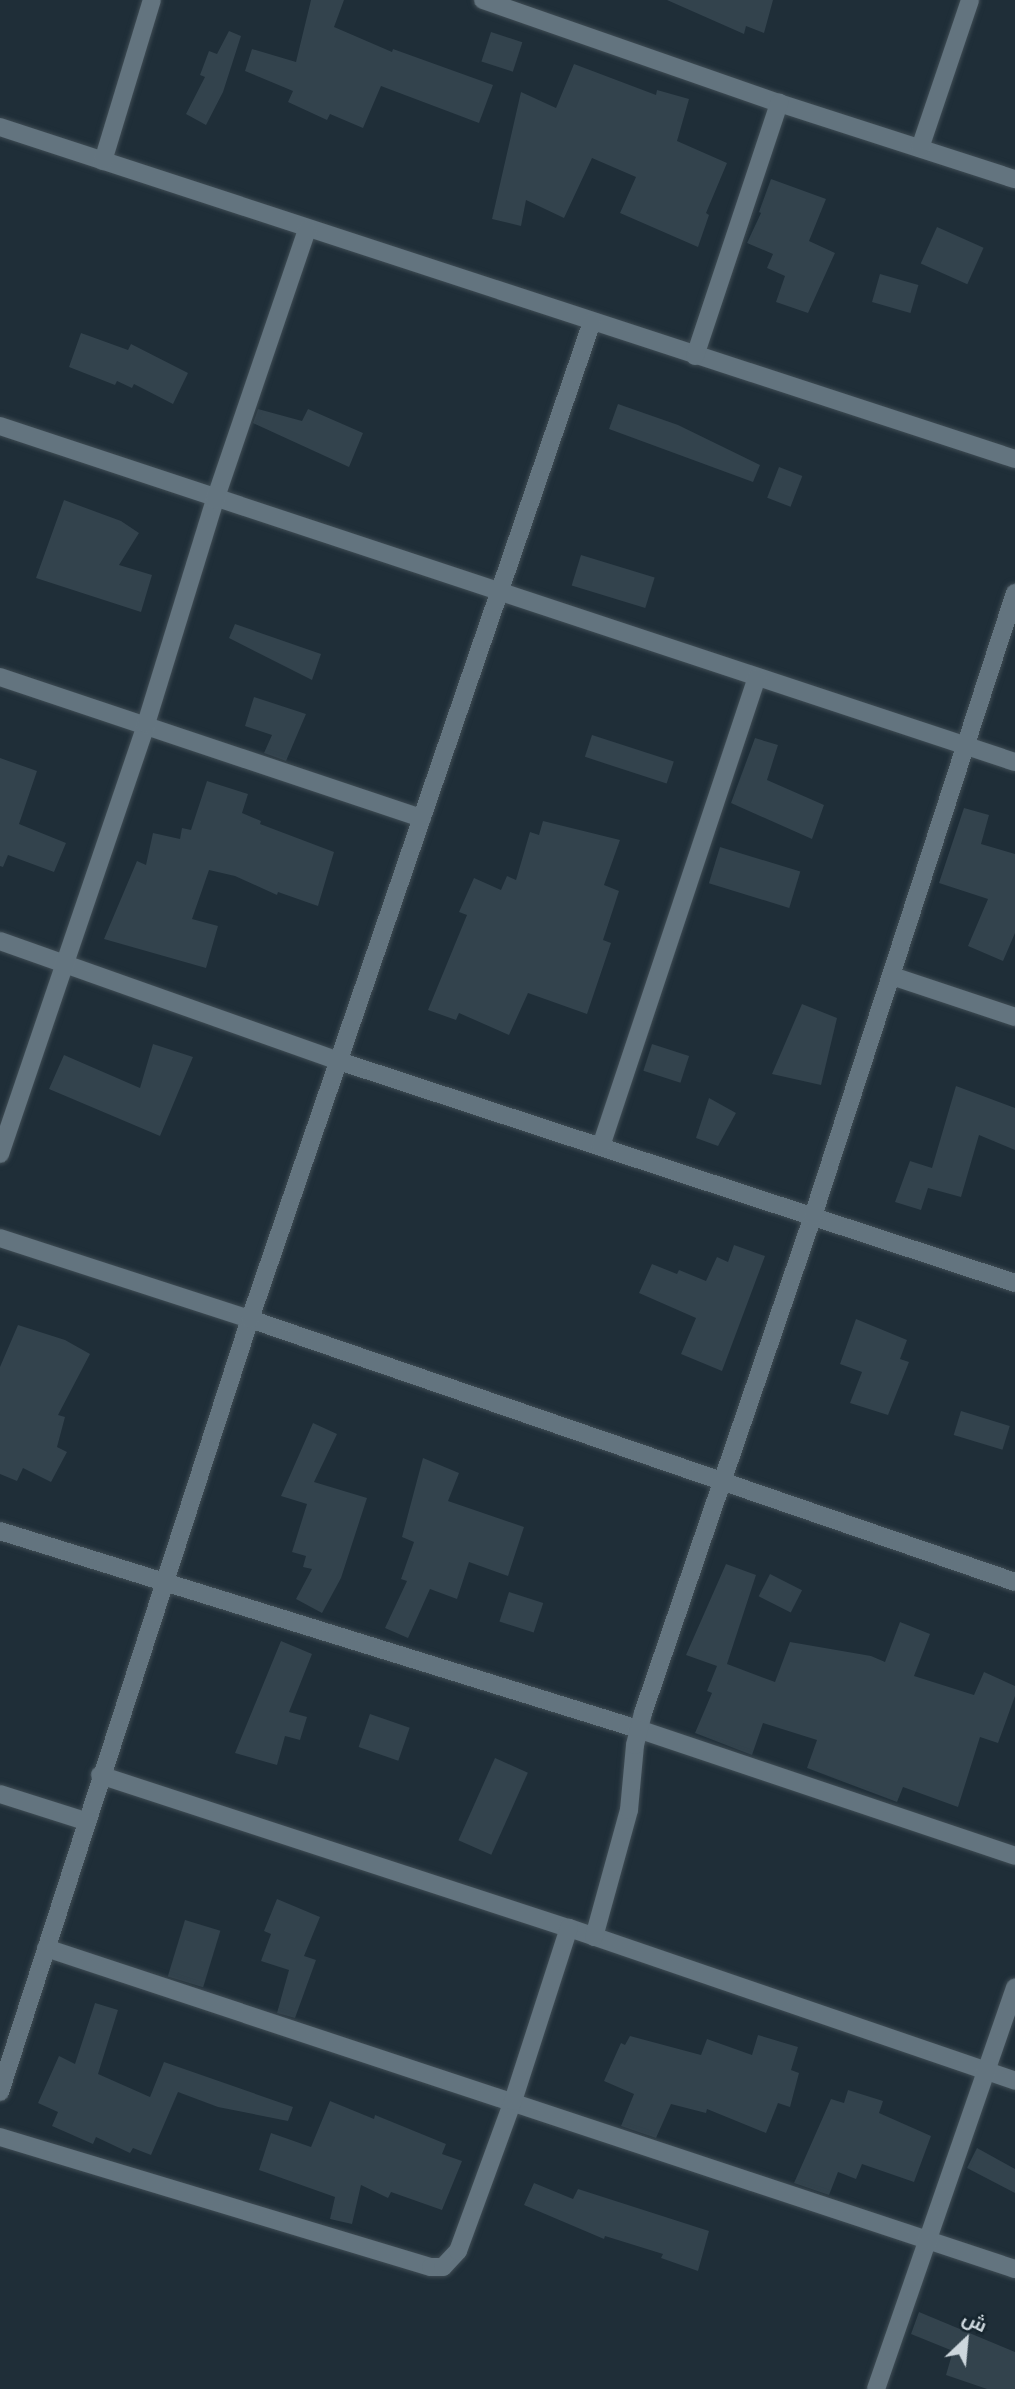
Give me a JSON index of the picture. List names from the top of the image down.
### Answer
{
  "north": "top right"
}
